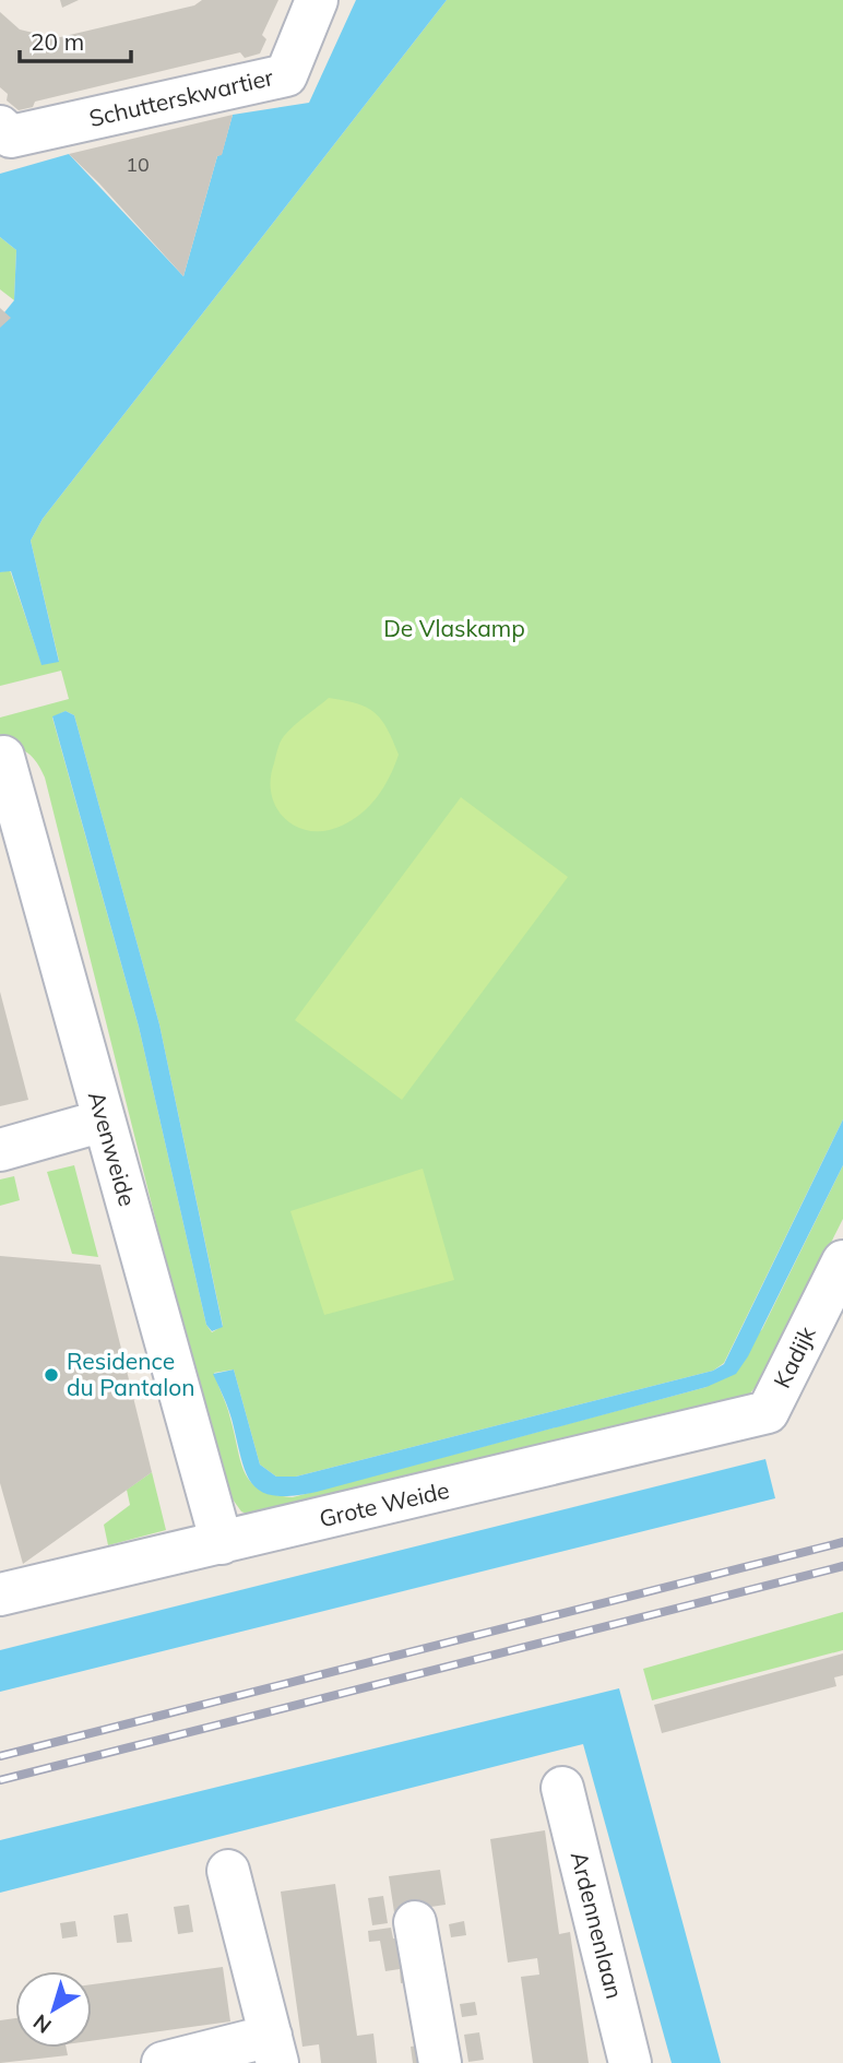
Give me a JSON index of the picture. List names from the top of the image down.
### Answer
{
  "streets": {
    "street": [
      "Schutterskwartier",
      "Avenweide",
      "Kadijk",
      "Grote Weide",
      "Ardennenlaan"
    ]
  },
  "crossings": [
    ["Avenweide", "Grote Weide"],
    ["Kadijk", "Grote Weide"]
  ],
  "parks": ["De Vlaskamp"],
  "places": ["Residence du Pantalon"],
  "house_numbers": ["10"],
  "scale_bar": "20 m",
  "north": "bottom left"
}
